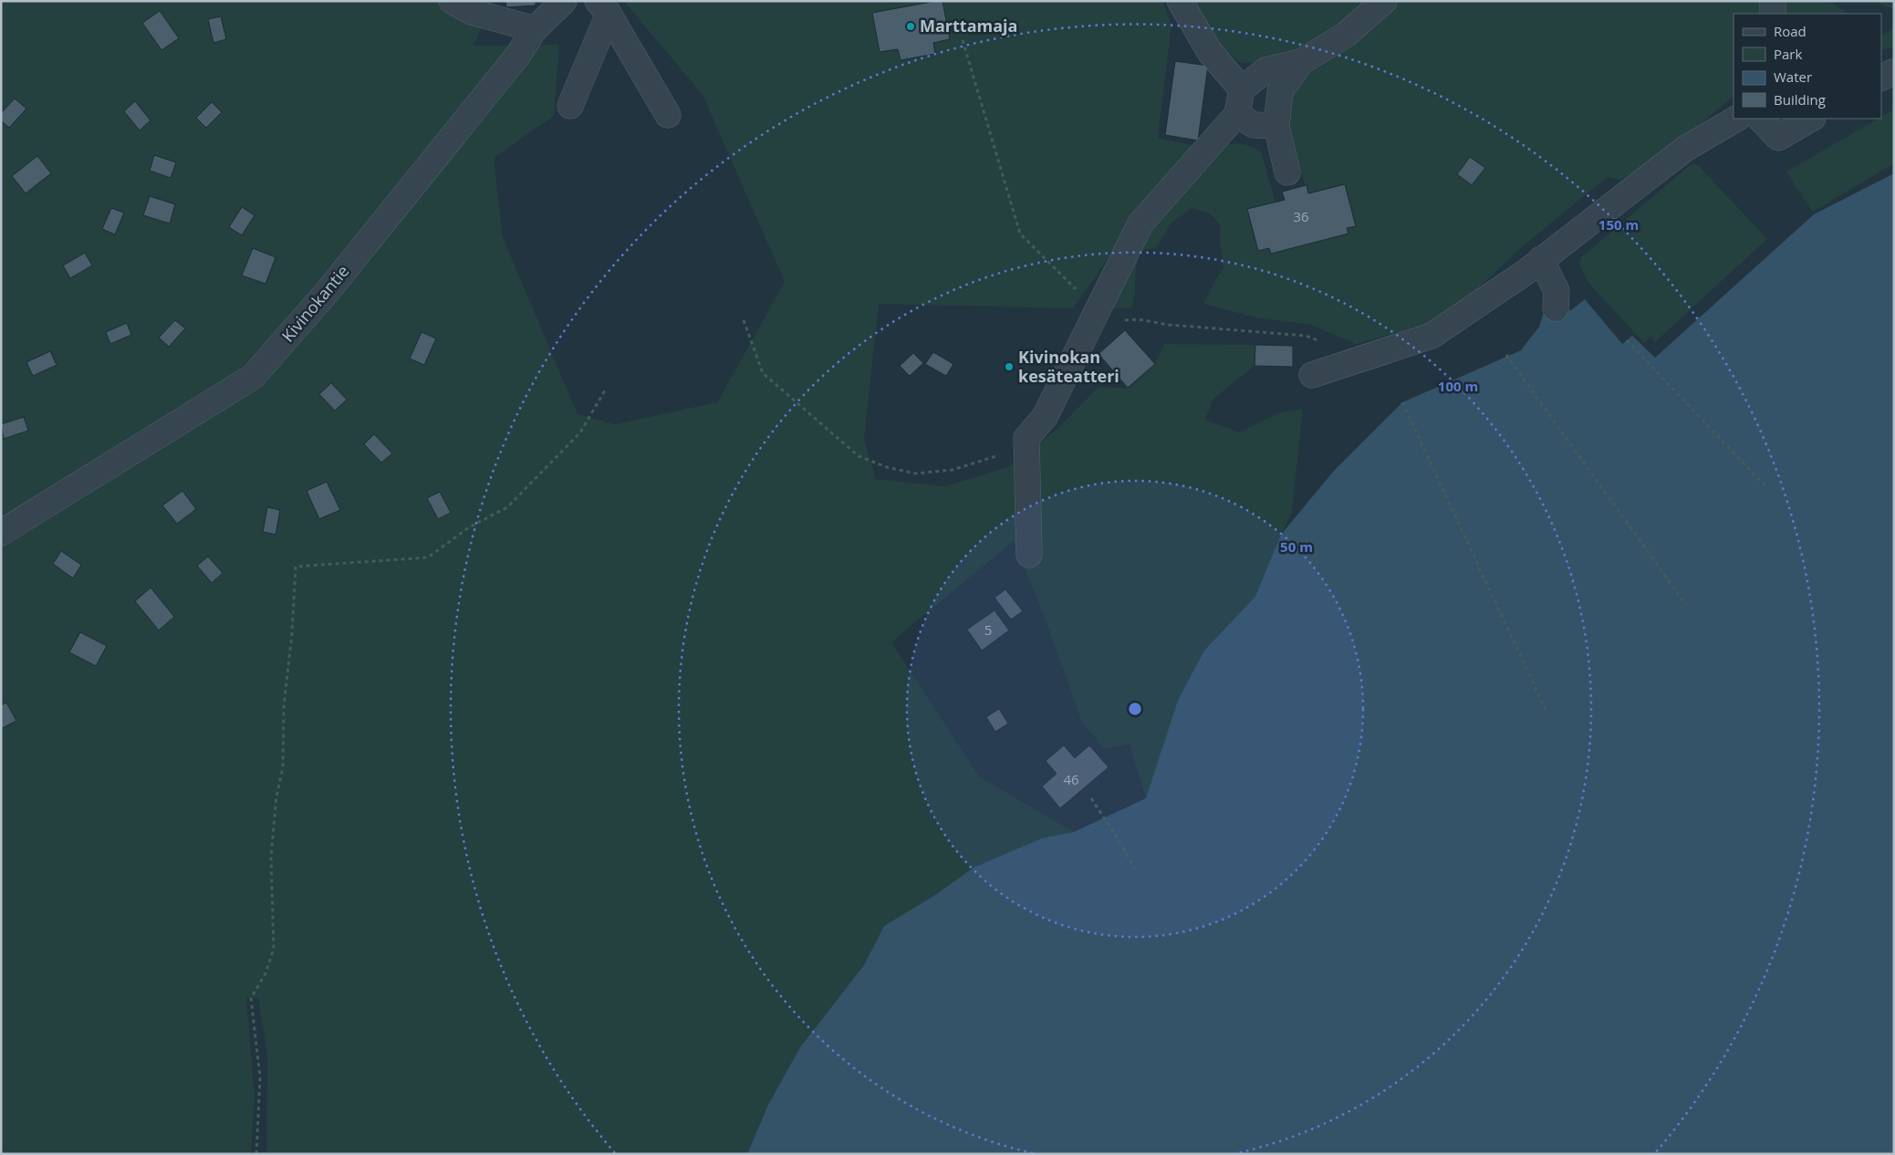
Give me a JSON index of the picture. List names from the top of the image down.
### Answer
{
  "streets": {
    "lane": ["Kivinokantie"]
  },
  "places": ["Marttamaja", "Kivinokan kesäteatteri"],
  "house_numbers": ["36", "5", "46"],
  "legend": [
    "Road",
    "Park",
    "Water",
    "Building"
  ],
  "rings": ["150 m", "100 m", "50 m"]
}
